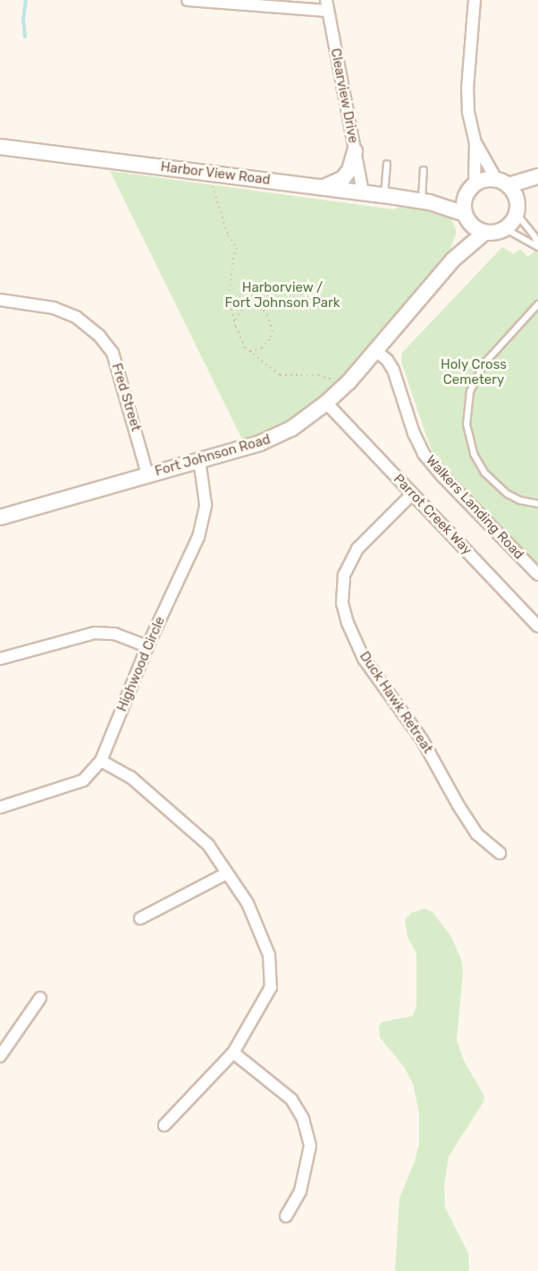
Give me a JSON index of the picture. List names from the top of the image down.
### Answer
{
  "streets": {
    "main road": ["Harbor View Road", "Fort Johnson Road"],
    "street": [
      "Clearview Drive",
      "Fred Street",
      "Walkers Landing Road",
      "Parrot Creek Way",
      "Highwood Circle",
      "Duck Hawk Retreat"
    ]
  },
  "crossings": [
    ["Clearview Drive", "Harbor View Road"],
    ["Harbor View Road", "Fort Johnson Road"],
    ["Fred Street", "Fort Johnson Road"],
    ["Fort Johnson Road", "Walkers Landing Road"],
    ["Fort Johnson Road", "Parrot Creek Way"],
    ["Fort Johnson Road", "Highwood Circle"],
    ["Parrot Creek Way", "Duck Hawk Retreat"]
  ],
  "parks": ["Harborview / Fort Johnson Park", "Holy Cross Cemetery"]
}
